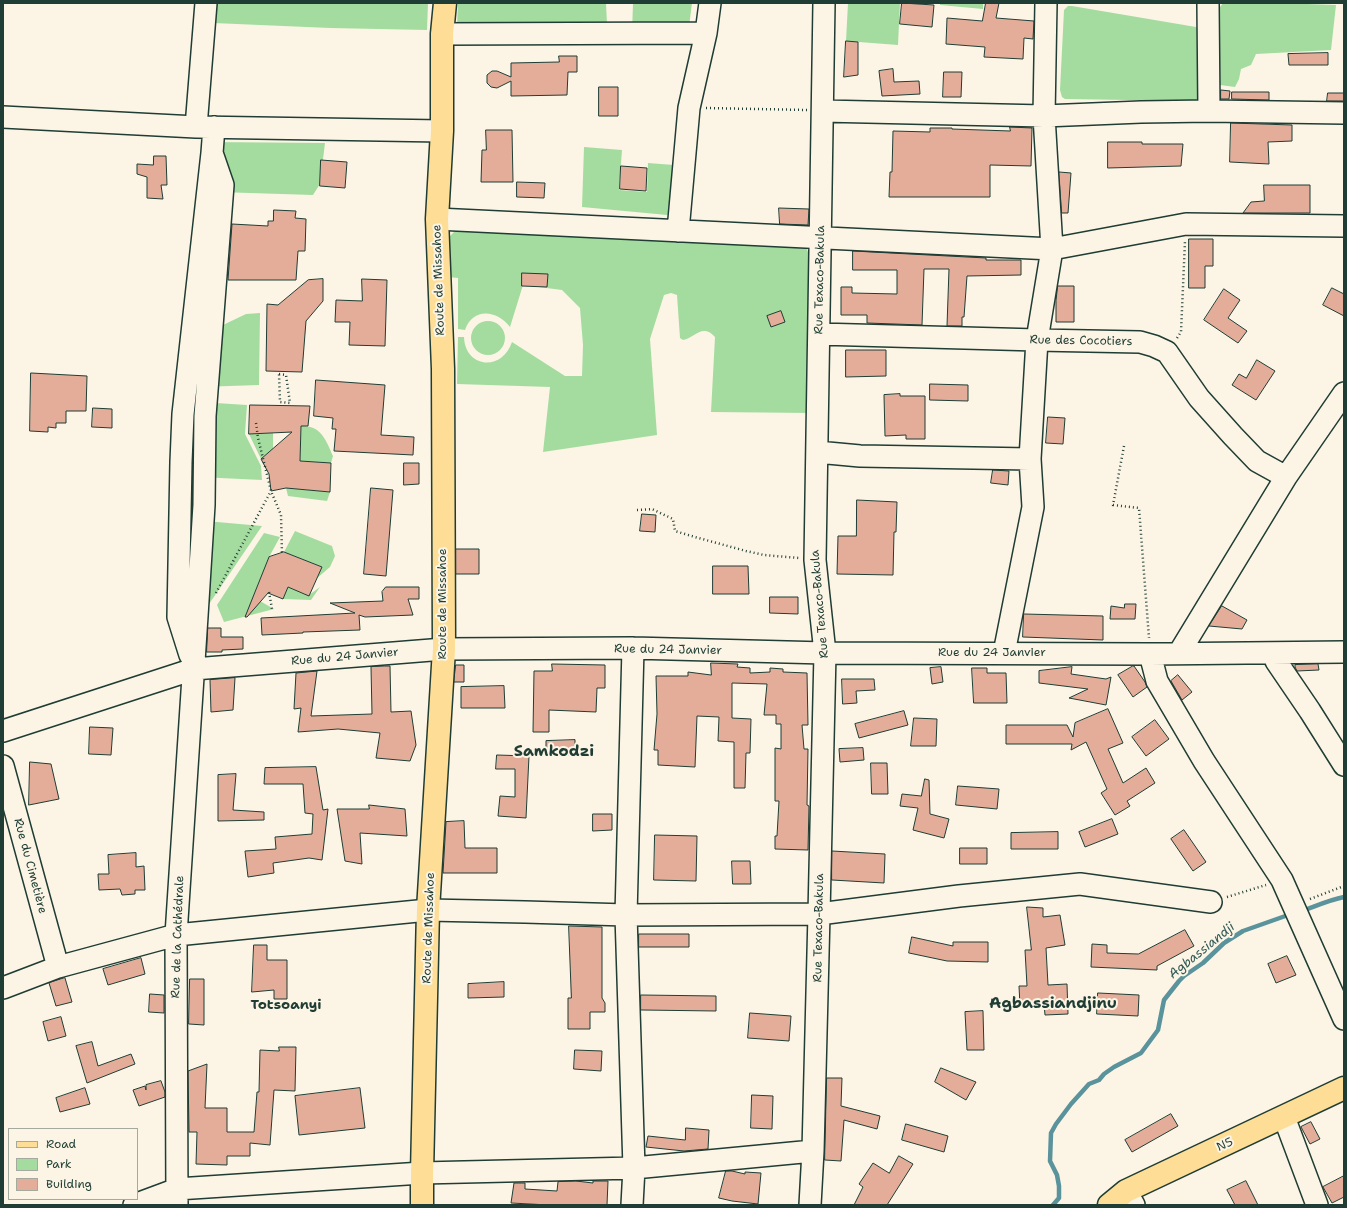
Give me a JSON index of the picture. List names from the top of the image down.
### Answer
{
  "streets": {
    "main road": ["Route de Missahoe", "N5"],
    "street": [
      "Rue Texaco-Bakula",
      "Rue des Cocotiers",
      "Rue du 24 Janvier",
      "Rue du Cimetière",
      "Rue de la Cathédrale"
    ]
  },
  "crossings": [
    ["Route de Missahoe", "Rue du 24 Janvier"],
    ["Rue Texaco-Bakula", "Rue des Cocotiers"],
    ["Rue Texaco-Bakula", "Rue du 24 Janvier"],
    ["Rue du 24 Janvier", "Rue de la Cathédrale"]
  ],
  "districts": ["Samkodzi", "Agbassiandjinu", "Totsoanyi"],
  "water": ["Agbassiandji"],
  "legend": ["Road", "Park", "Building"]
}
